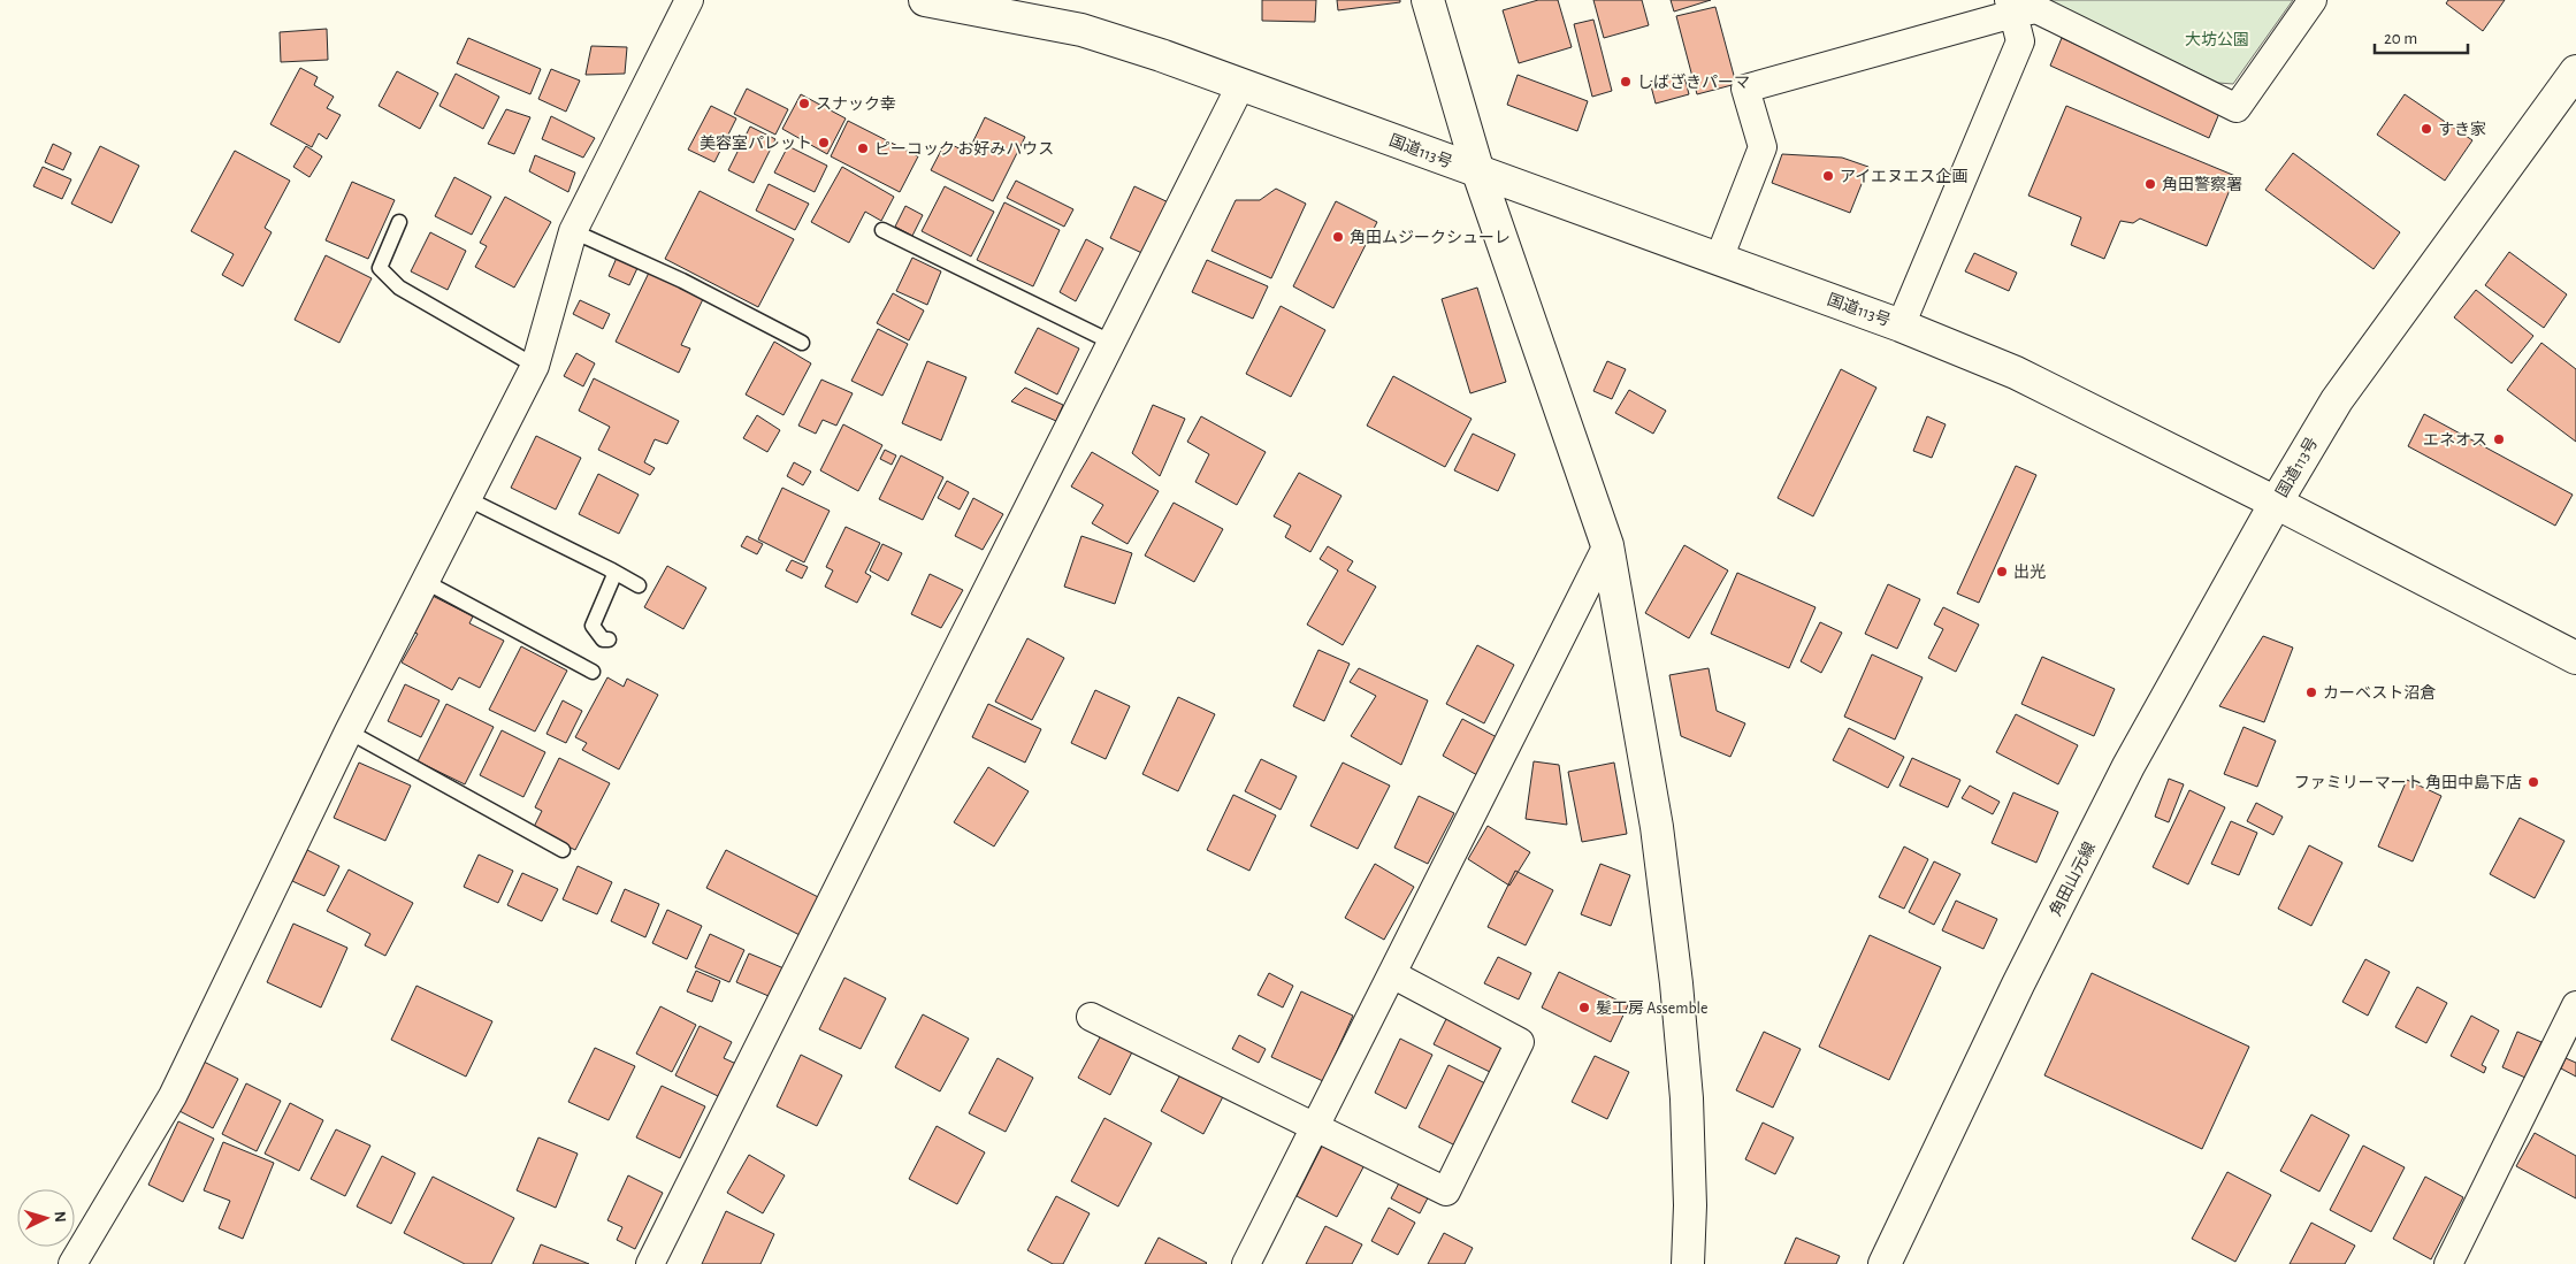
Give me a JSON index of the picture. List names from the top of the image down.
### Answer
{
  "streets": {
    "main road": ["国道113号", "角田山元線"]
  },
  "crossings": [
    ["国道113号", "角田山元線"]
  ],
  "parks": ["大坊公園"],
  "places": [
    "しばざきパーマ",
    "スナック幸",
    "すき家",
    "美容室パレット",
    "ピーコック お好みハウス",
    "アイエヌエス企画",
    "角田警察署",
    "角田ムジークシューレ",
    "エネオス",
    "出光",
    "カーベスト沼倉",
    "ファミリーマート 角田中島下店",
    "髪工房 Assemble"
  ],
  "scale_bar": "20 m",
  "north": "right"
}
